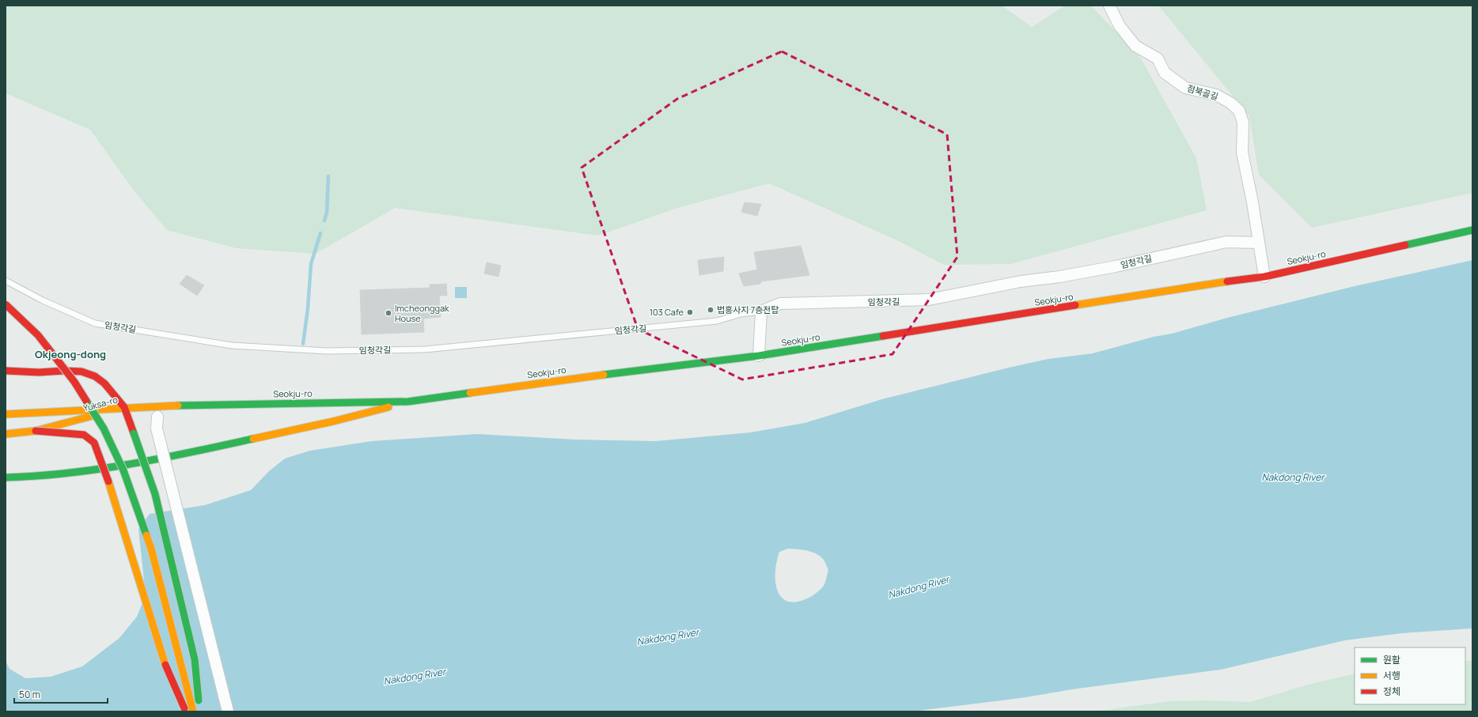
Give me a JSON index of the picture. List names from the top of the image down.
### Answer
{
  "streets": {
    "street": [
      "점북골길",
      "Seokju-ro",
      "임청각길",
      "Yuksa-ro"
    ]
  },
  "crossings": [
    ["점북골길", "Seokju-ro"],
    ["점북골길", "임청각길"],
    ["Seokju-ro", "Yuksa-ro"]
  ],
  "districts": ["Okjeong-dong"],
  "water": ["Nakdong River"],
  "places": ["법흥사지 7층전탑", "103 Cafe", "Imcheonggak House"],
  "legend": ["원활", "서행", "정체"],
  "scale_bar": "50 m"
}
